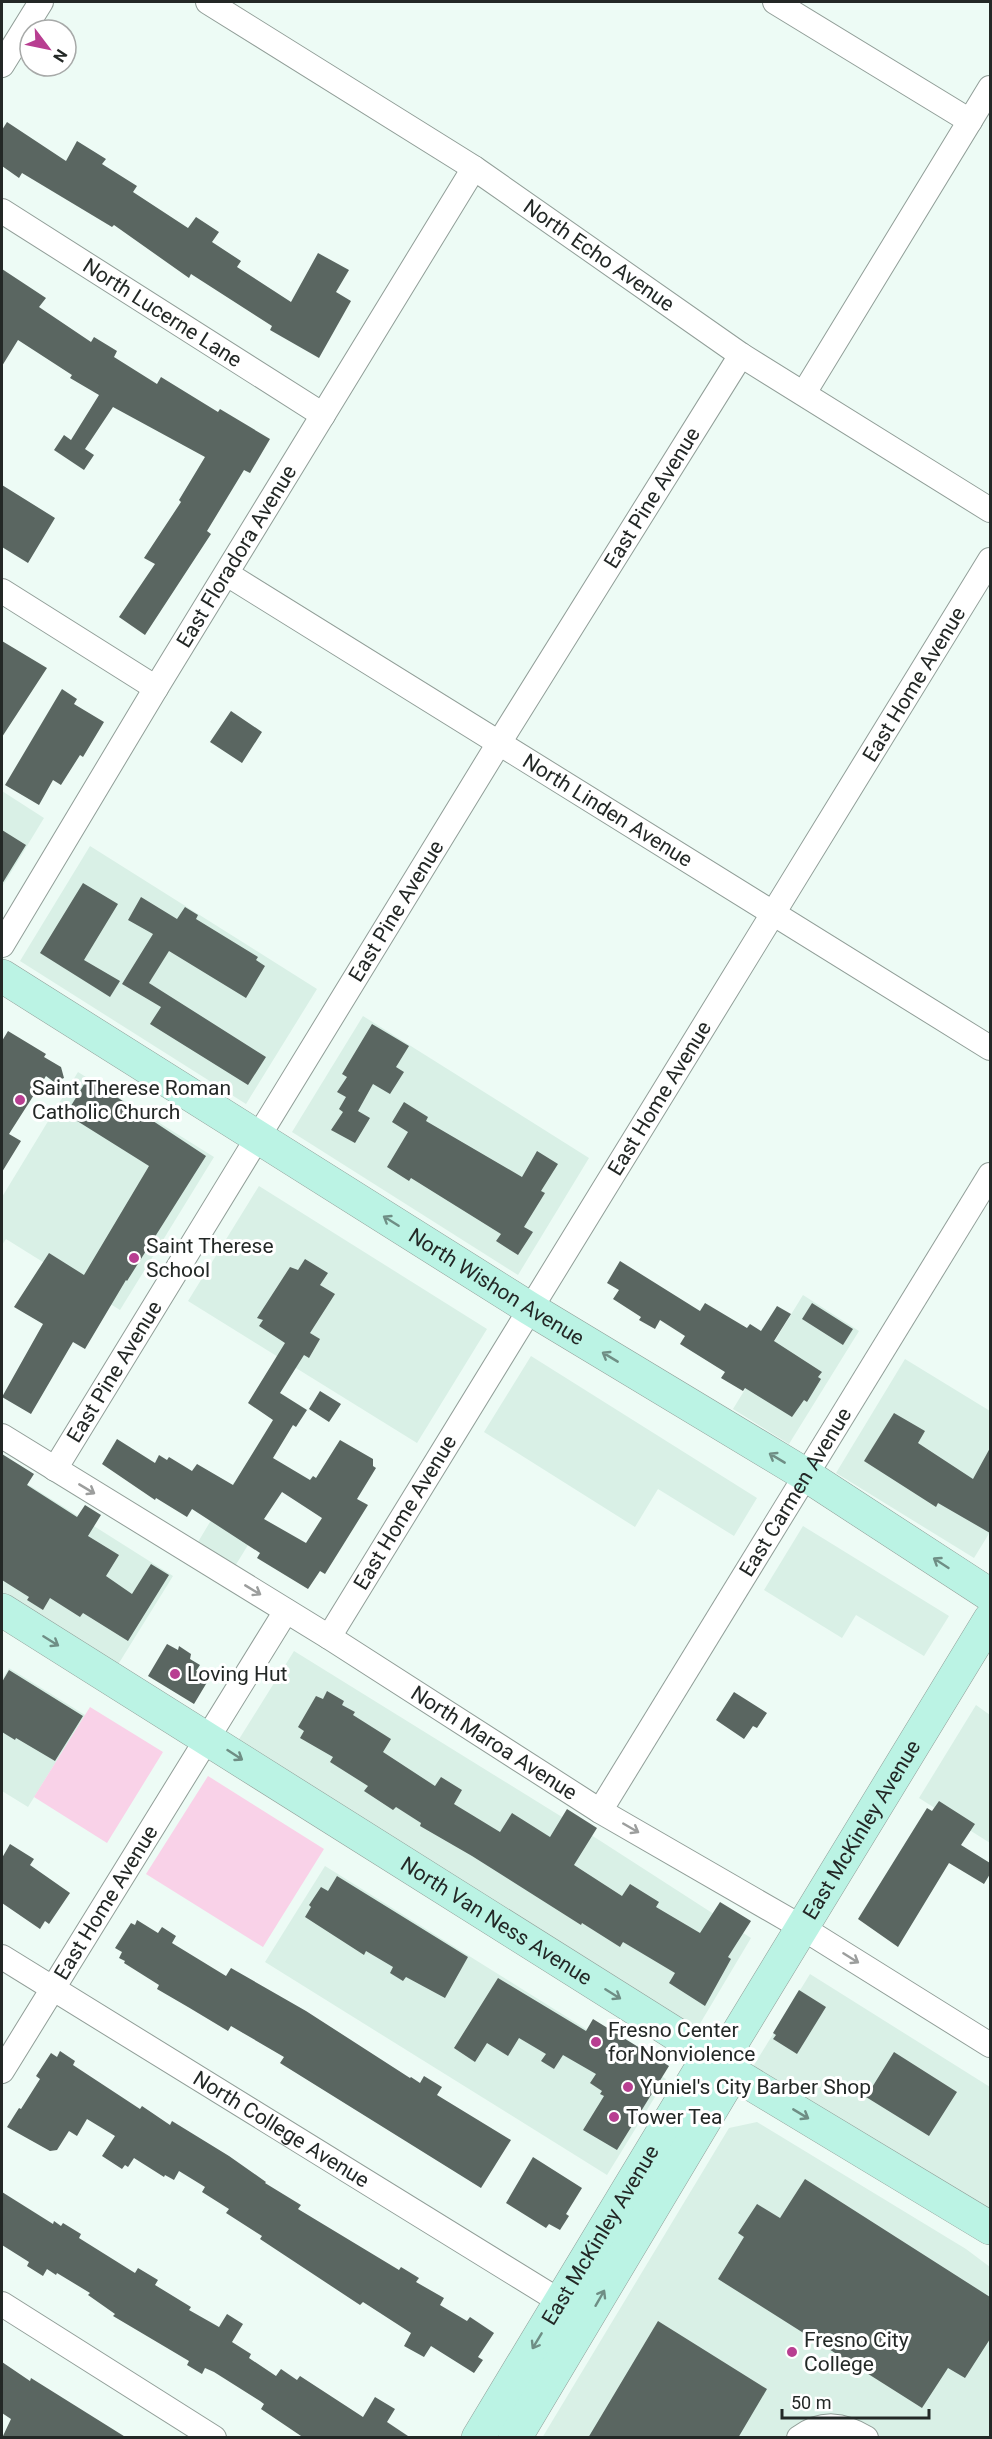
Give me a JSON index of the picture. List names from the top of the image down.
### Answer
{
  "streets": {
    "main road": ["North Wishon Avenue", "East McKinley Avenue", "North Van Ness Avenue"],
    "street": [
      "North Echo Avenue",
      "North Lucerne Lane",
      "East Pine Avenue",
      "East Floradora Avenue",
      "East Home Avenue",
      "North Linden Avenue",
      "East Carmen Avenue",
      "North Maroa Avenue",
      "North College Avenue"
    ]
  },
  "crossings": [
    ["North Echo Avenue", "East Pine Avenue"],
    ["North Echo Avenue", "East Floradora Avenue"],
    ["North Lucerne Lane", "East Floradora Avenue"],
    ["East Pine Avenue", "North Linden Avenue"],
    ["East Pine Avenue", "North Wishon Avenue"],
    ["East Pine Avenue", "North Maroa Avenue"],
    ["East Floradora Avenue", "North Linden Avenue"],
    ["East Home Avenue", "North Linden Avenue"],
    ["East Home Avenue", "North Wishon Avenue"],
    ["East Home Avenue", "North Maroa Avenue"],
    ["East Home Avenue", "North Van Ness Avenue"],
    ["East Home Avenue", "North College Avenue"],
    ["North Wishon Avenue", "East Carmen Avenue"],
    ["East Carmen Avenue", "North Maroa Avenue"],
    ["North Maroa Avenue", "East McKinley Avenue"],
    ["East McKinley Avenue", "North Van Ness Avenue"],
    ["East McKinley Avenue", "North College Avenue"]
  ],
  "one_way": ["North Wishon Avenue", "North Maroa Avenue", "North Van Ness Avenue"],
  "places": [
    "Saint Therese Roman Catholic Church",
    "Saint Therese School",
    "Loving Hut",
    "Fresno Center for Nonviolence",
    "Yuniel's City Barber Shop",
    "Tower Tea",
    "Fresno City College"
  ],
  "scale_bar": "50 m",
  "north": "bottom right"
}
